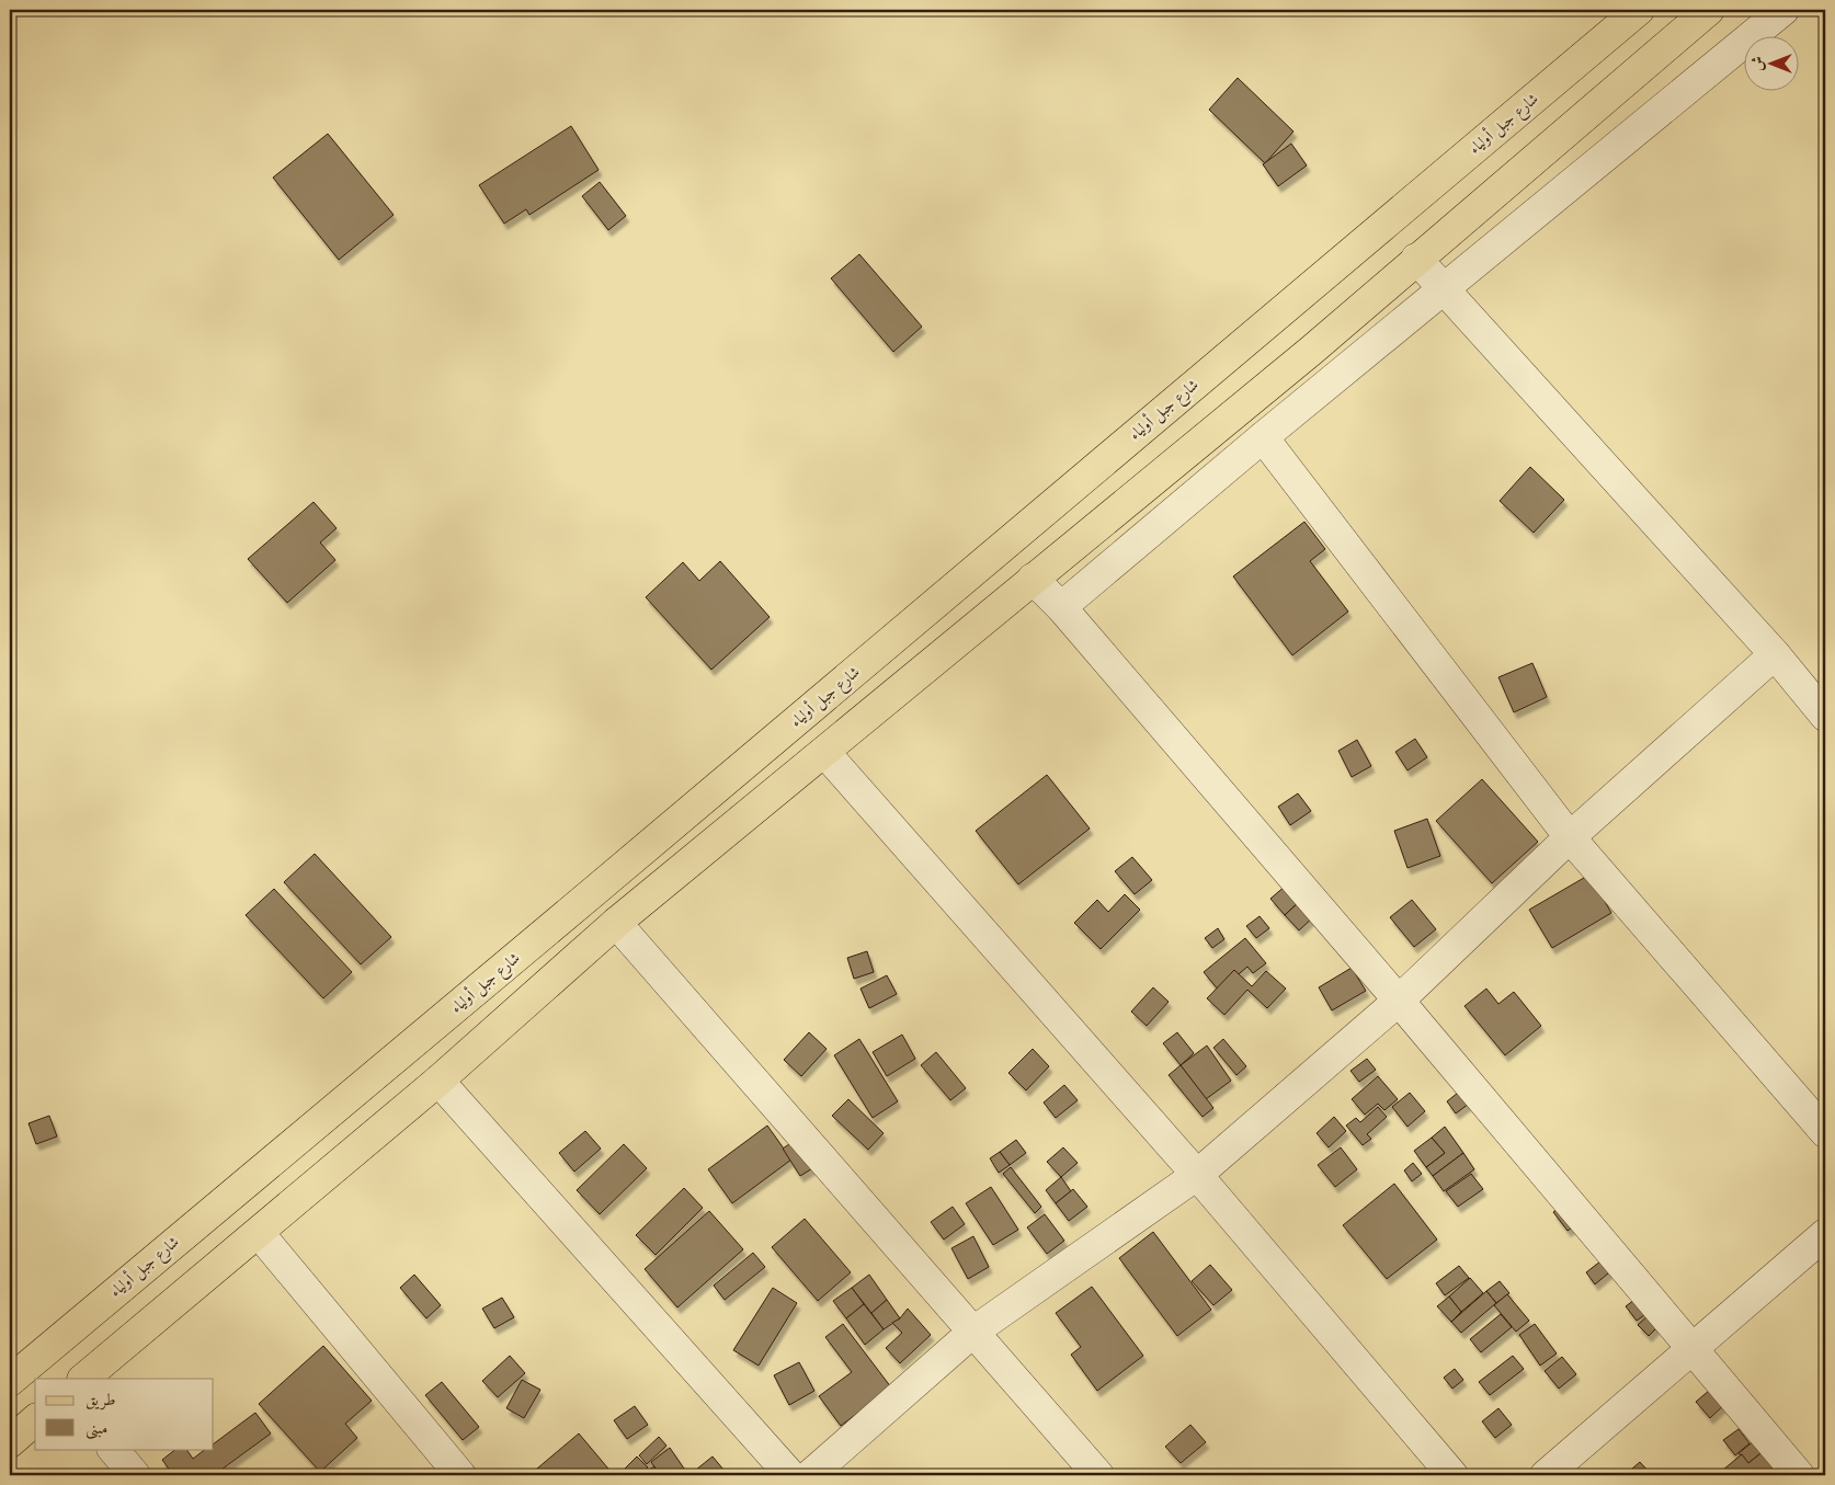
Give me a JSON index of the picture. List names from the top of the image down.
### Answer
{
  "streets": {
    "main road": ["شارع جبل أولياء"]
  },
  "legend": ["طريق", "مبنى"],
  "north": "left"
}
